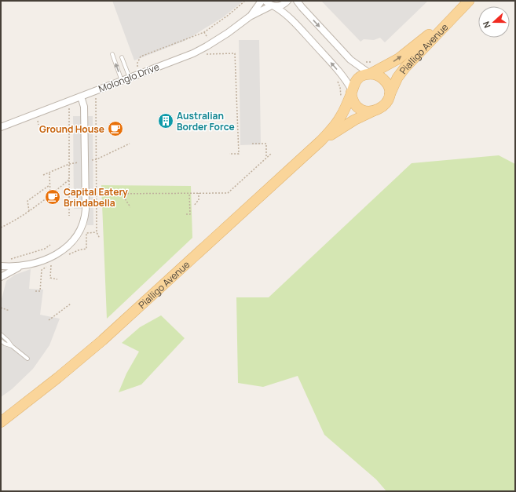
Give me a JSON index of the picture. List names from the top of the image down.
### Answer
{
  "streets": {
    "main road": ["Pialligo Avenue"],
    "street": ["Molonglo Drive"]
  },
  "places": {
    "building": ["Australian Border Force"],
    "cafe": ["Ground House", "Capital Eatery Brindabella"]
  },
  "north": "left"
}
